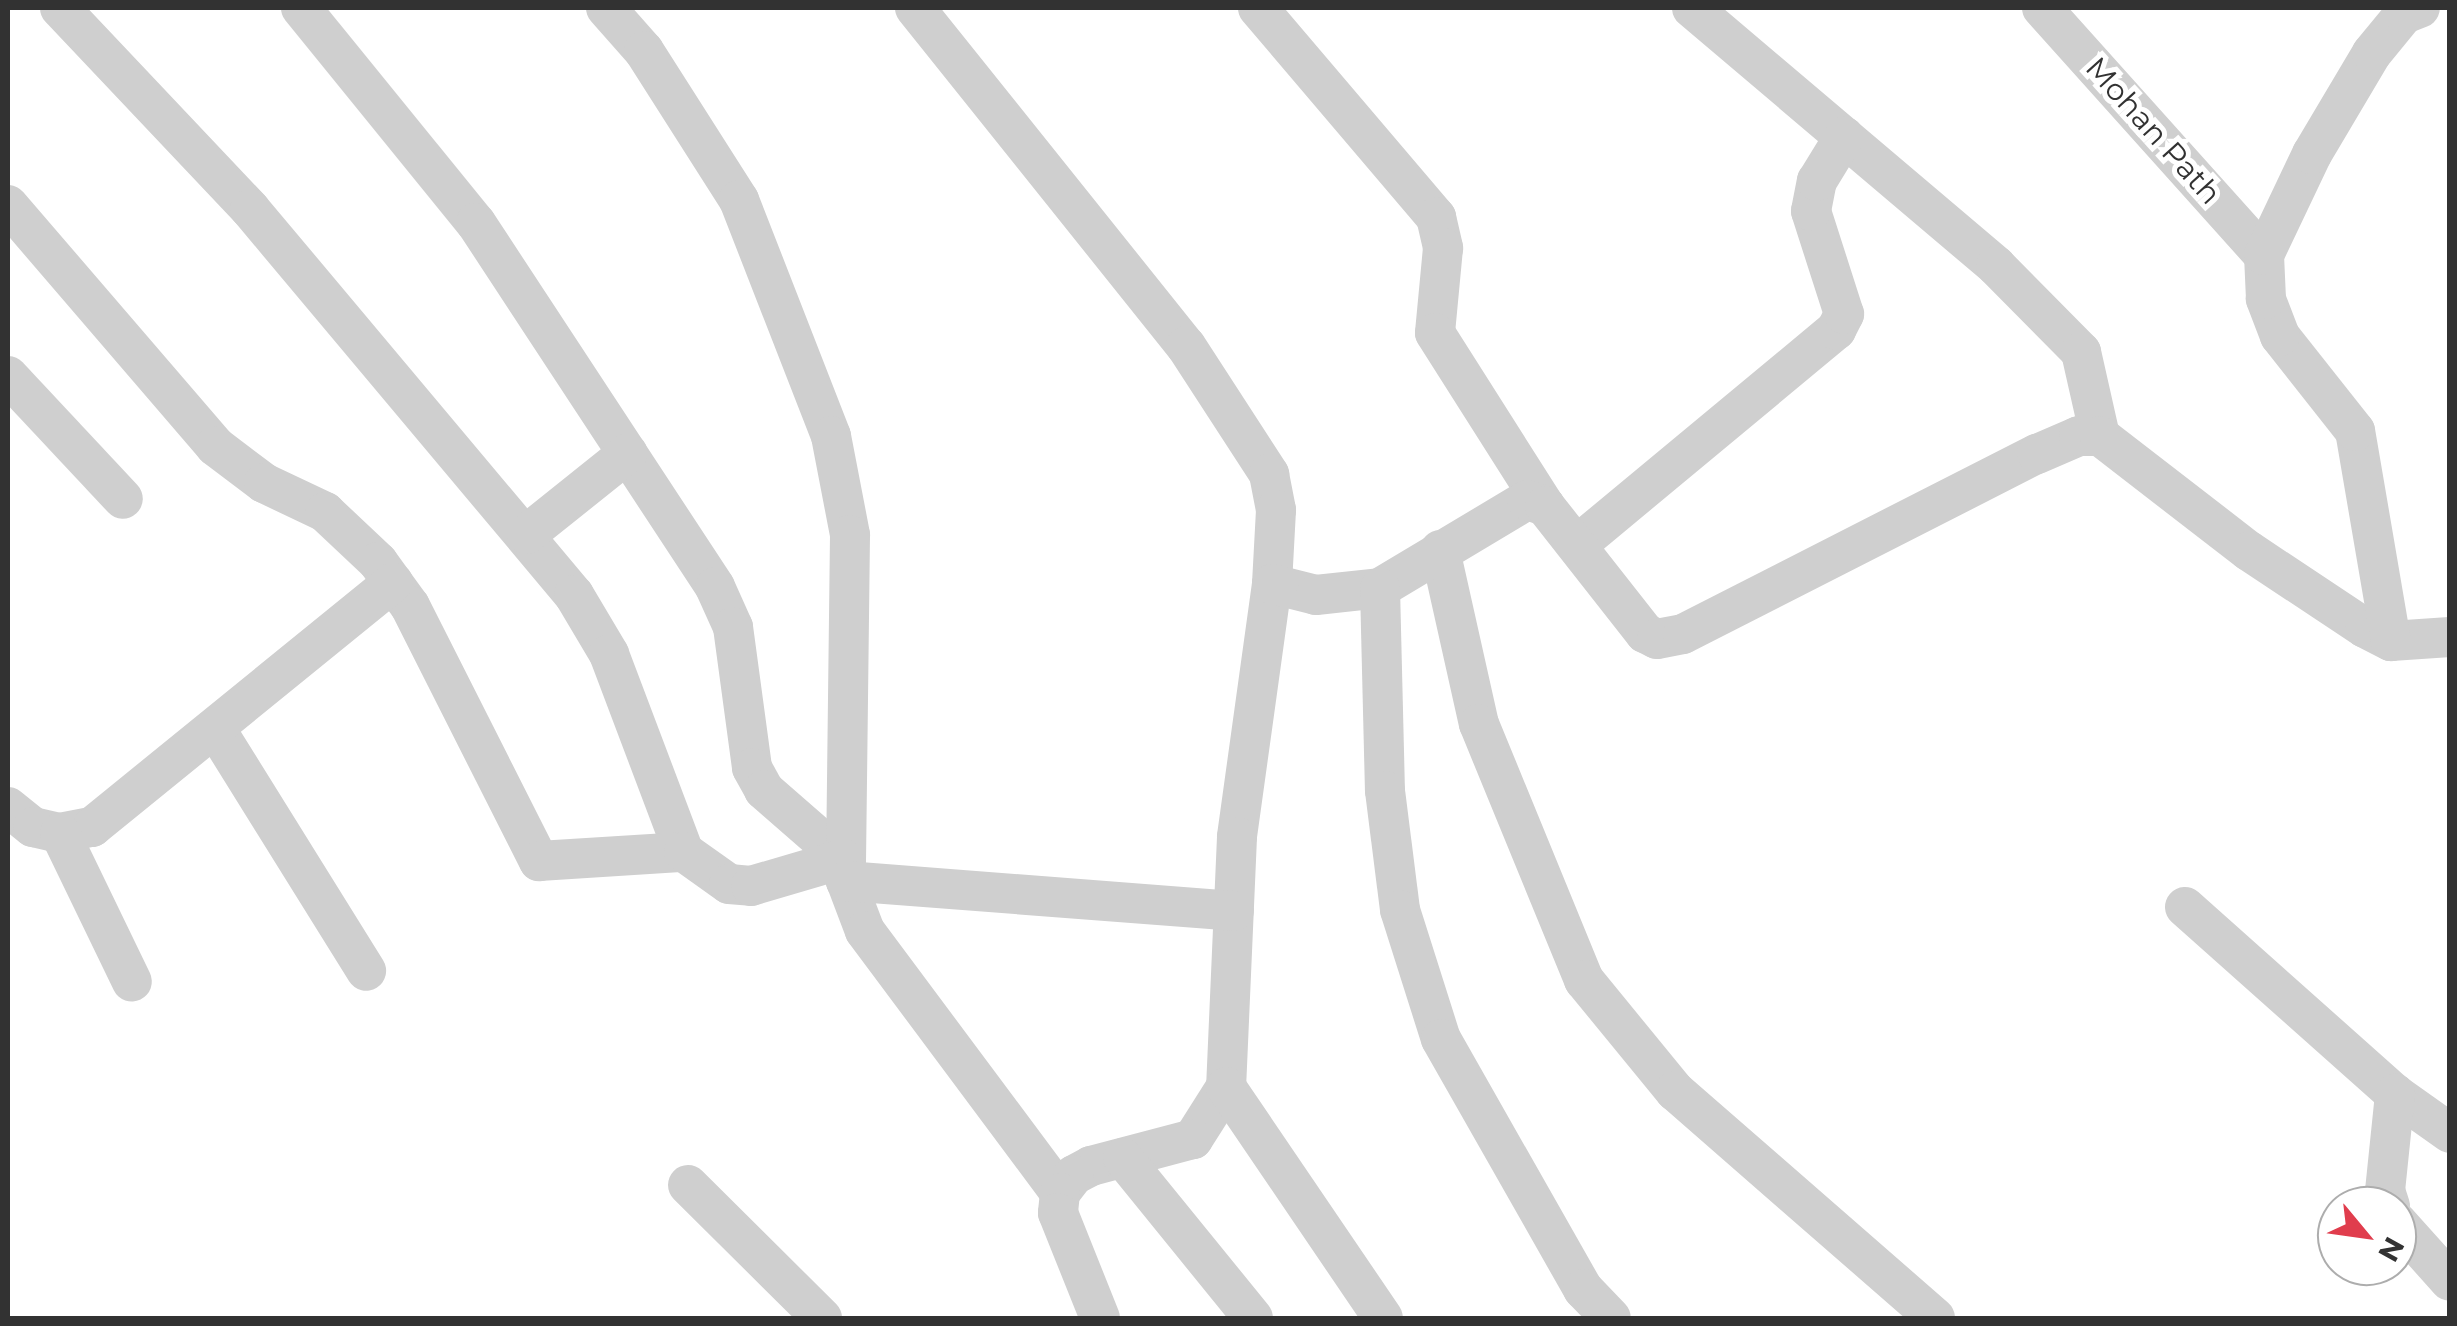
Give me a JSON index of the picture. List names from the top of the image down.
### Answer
{
  "streets": {
    "street": ["Mohan Path"]
  },
  "north": "bottom right"
}
